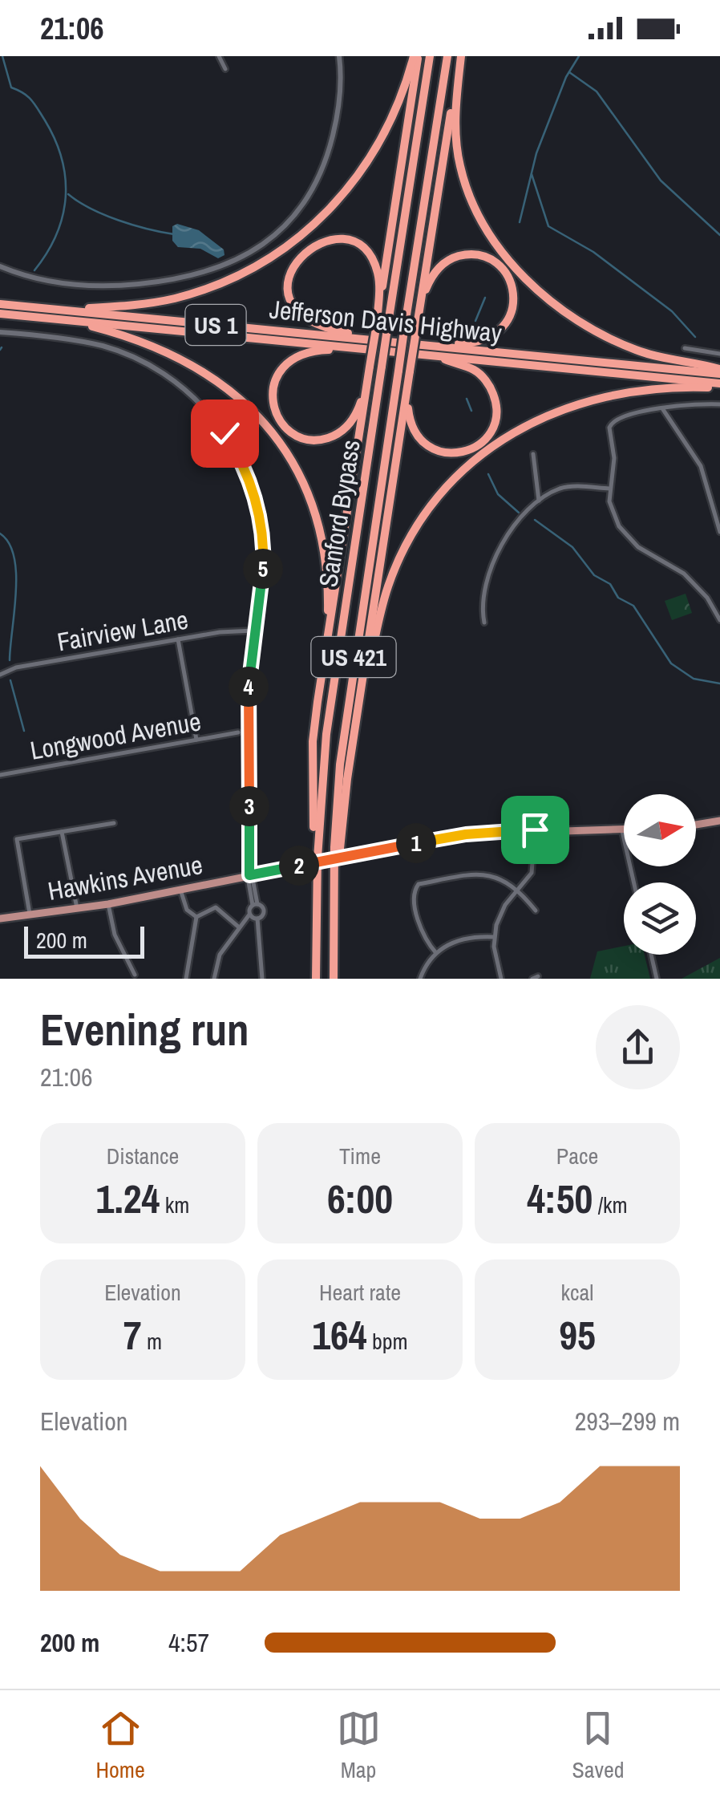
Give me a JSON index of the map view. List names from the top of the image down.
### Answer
{
  "streets": {
    "highway": [
      "Jefferson Davis Highway",
      "US 1",
      "Sanford Bypass",
      "US 421"
    ],
    "main road": ["Hawkins Avenue"],
    "street": ["Fairview Lane", "Longwood Avenue"]
  },
  "scale_bar": "200 m",
  "north": "right",
  "page": {
    "status": "21:06",
    "pins": [
      "5",
      "4",
      "3",
      "1",
      "2"
    ],
    "scale": "200 m",
    "heading": ["Evening run", "21:06"],
    "stats": [
      ["Distance", "1.24 km"],
      ["Time", "6:00"],
      ["Pace", "4:50 /km"],
      ["Elevation", "7 m"],
      ["Heart rate", "164 bpm"],
      ["kcal", "95"]
    ],
    "chart": ["Elevation", "293–299 m"],
    "list": [
      {
        "name": "200 m",
        "note": "4:57"
      }
    ],
    "tabs": ["Home", "Map", "Saved"]
  }
}
